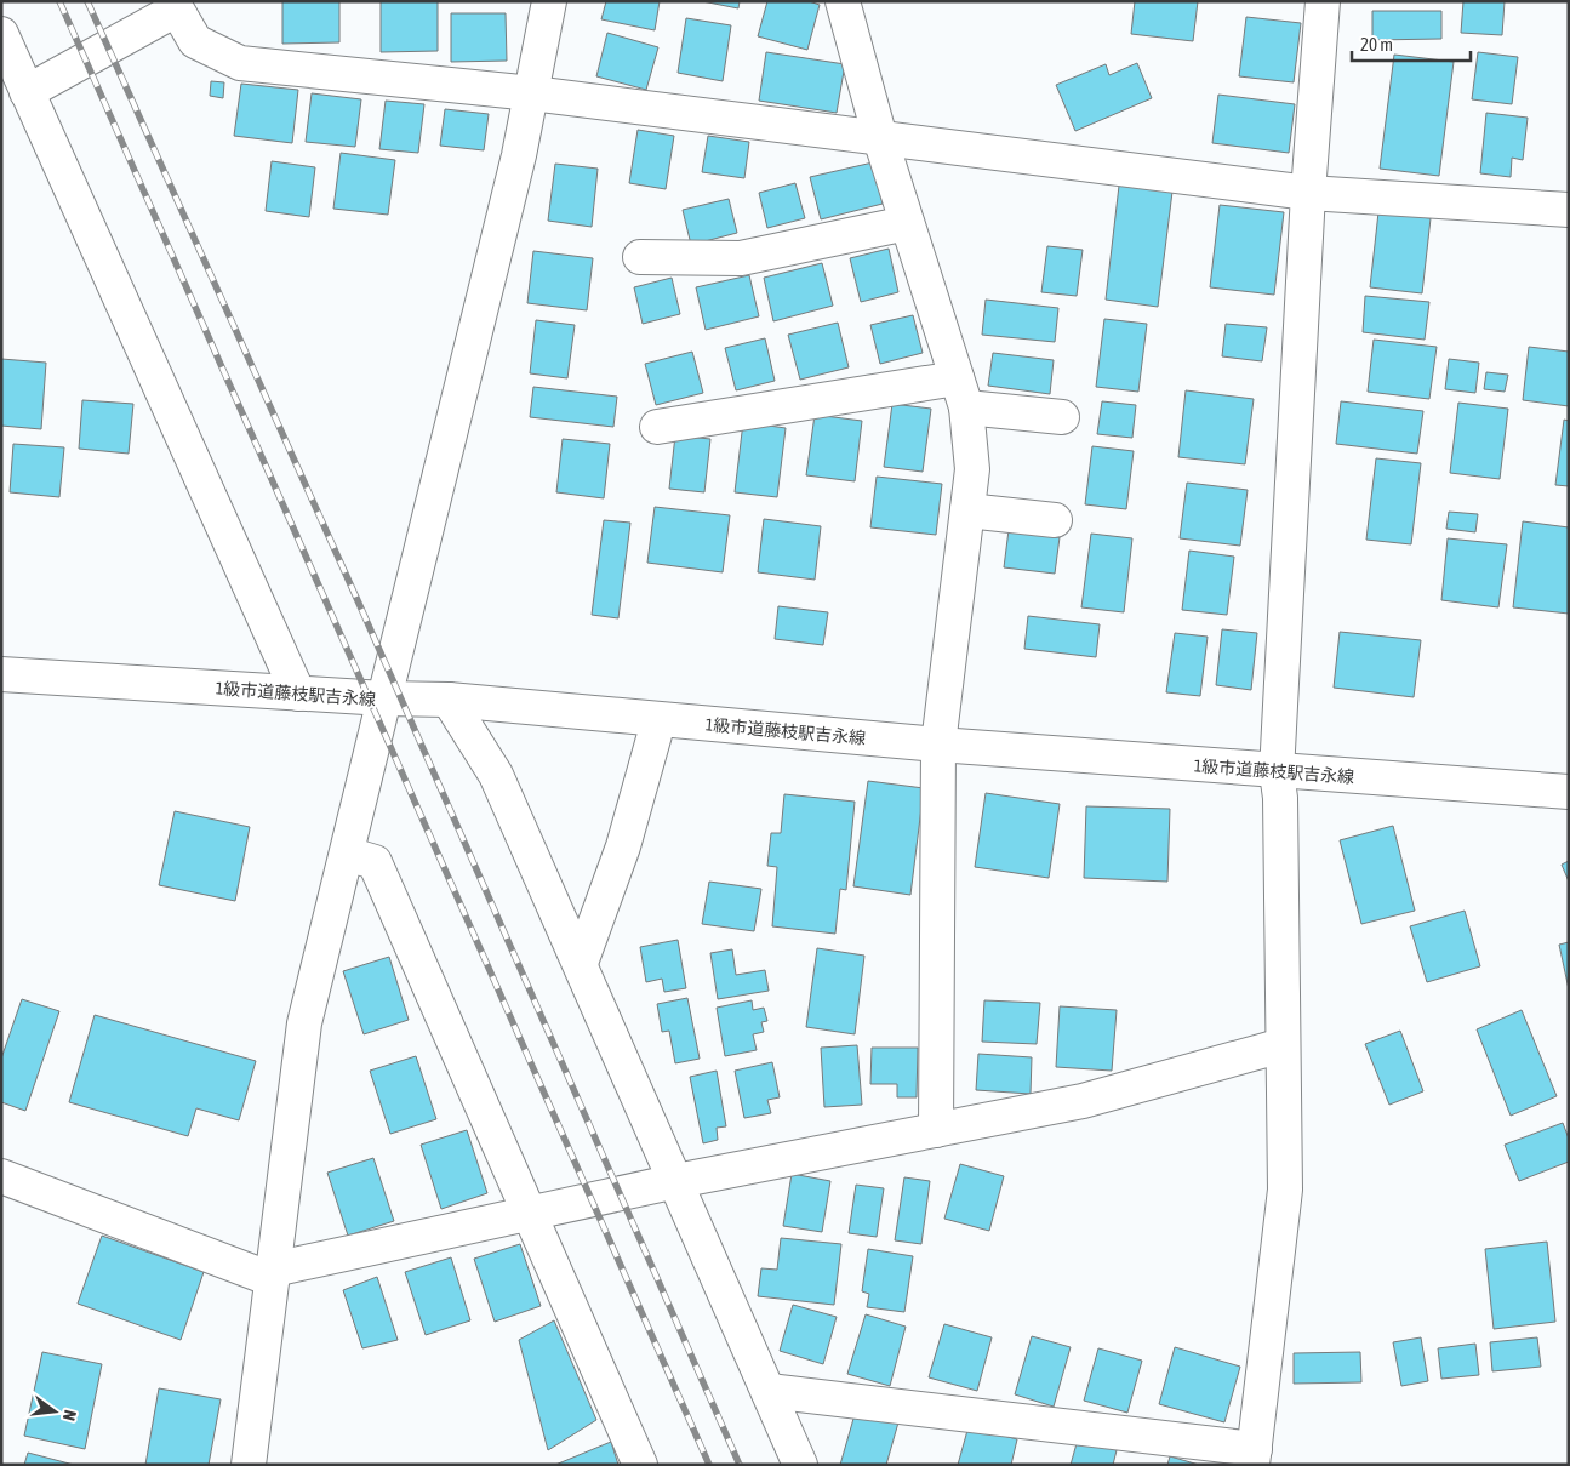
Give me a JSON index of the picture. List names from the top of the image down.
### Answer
{
  "streets": {
    "street": ["1級市道藤枝駅吉永線"]
  },
  "scale_bar": "20 m",
  "north": "right"
}
